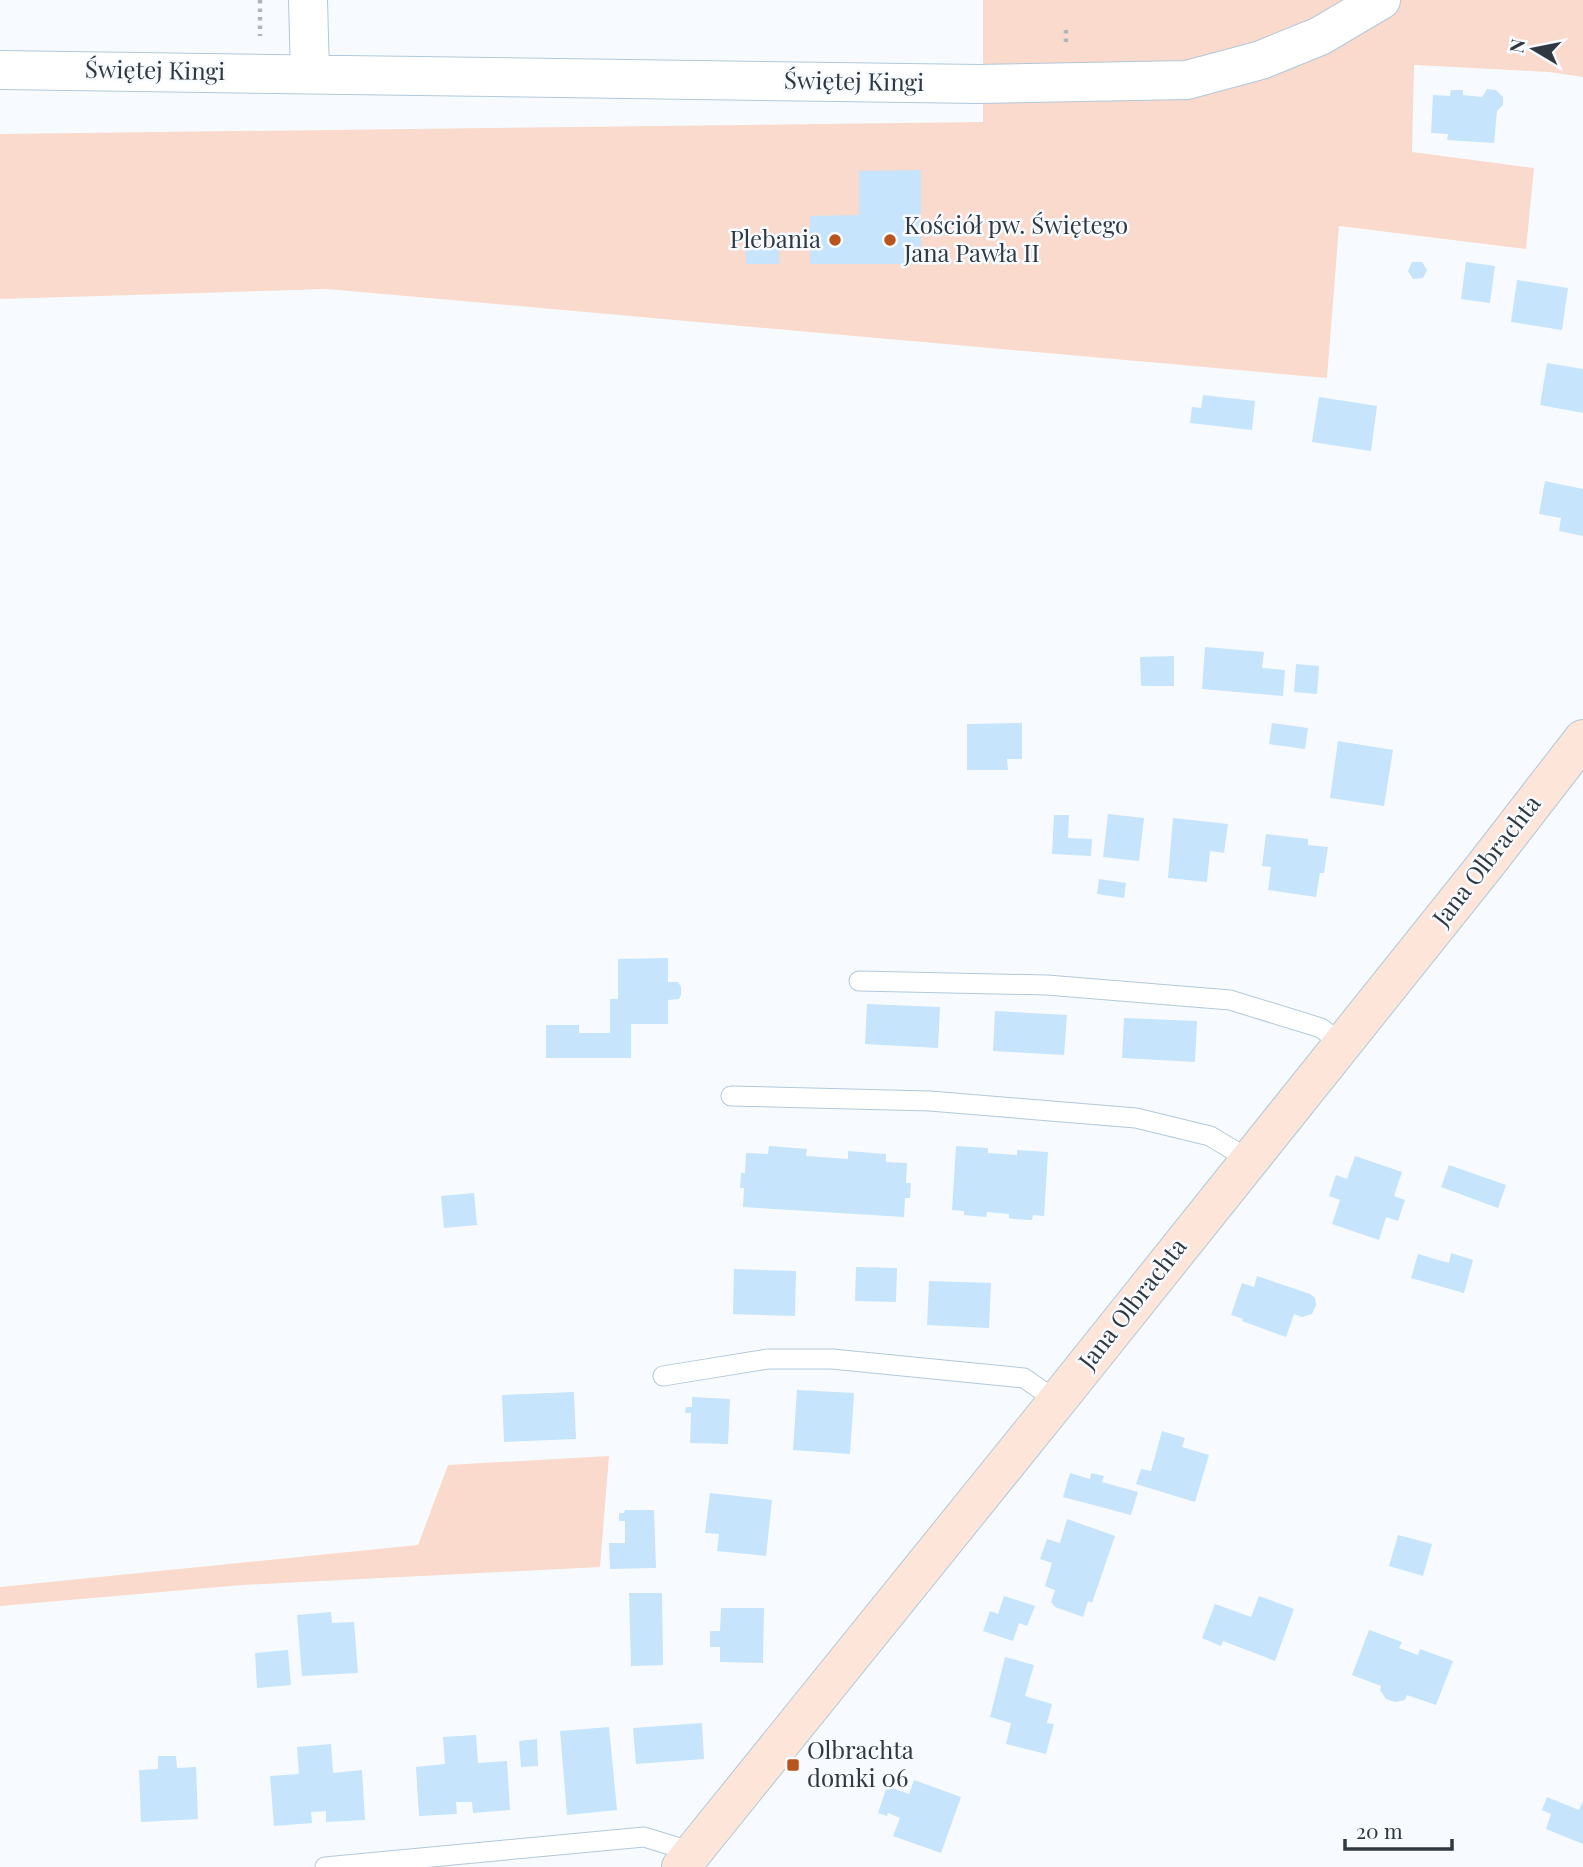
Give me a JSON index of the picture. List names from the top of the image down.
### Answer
{
  "streets": {
    "street": ["Świętej Kingi", "Jana Olbrachta"]
  },
  "places": {
    "other": ["Plebania", "Kościół pw. Świętego Jana Pawła II"],
    "transit": ["Olbrachta domki 06"]
  },
  "scale_bar": "20 m",
  "north": "left"
}
